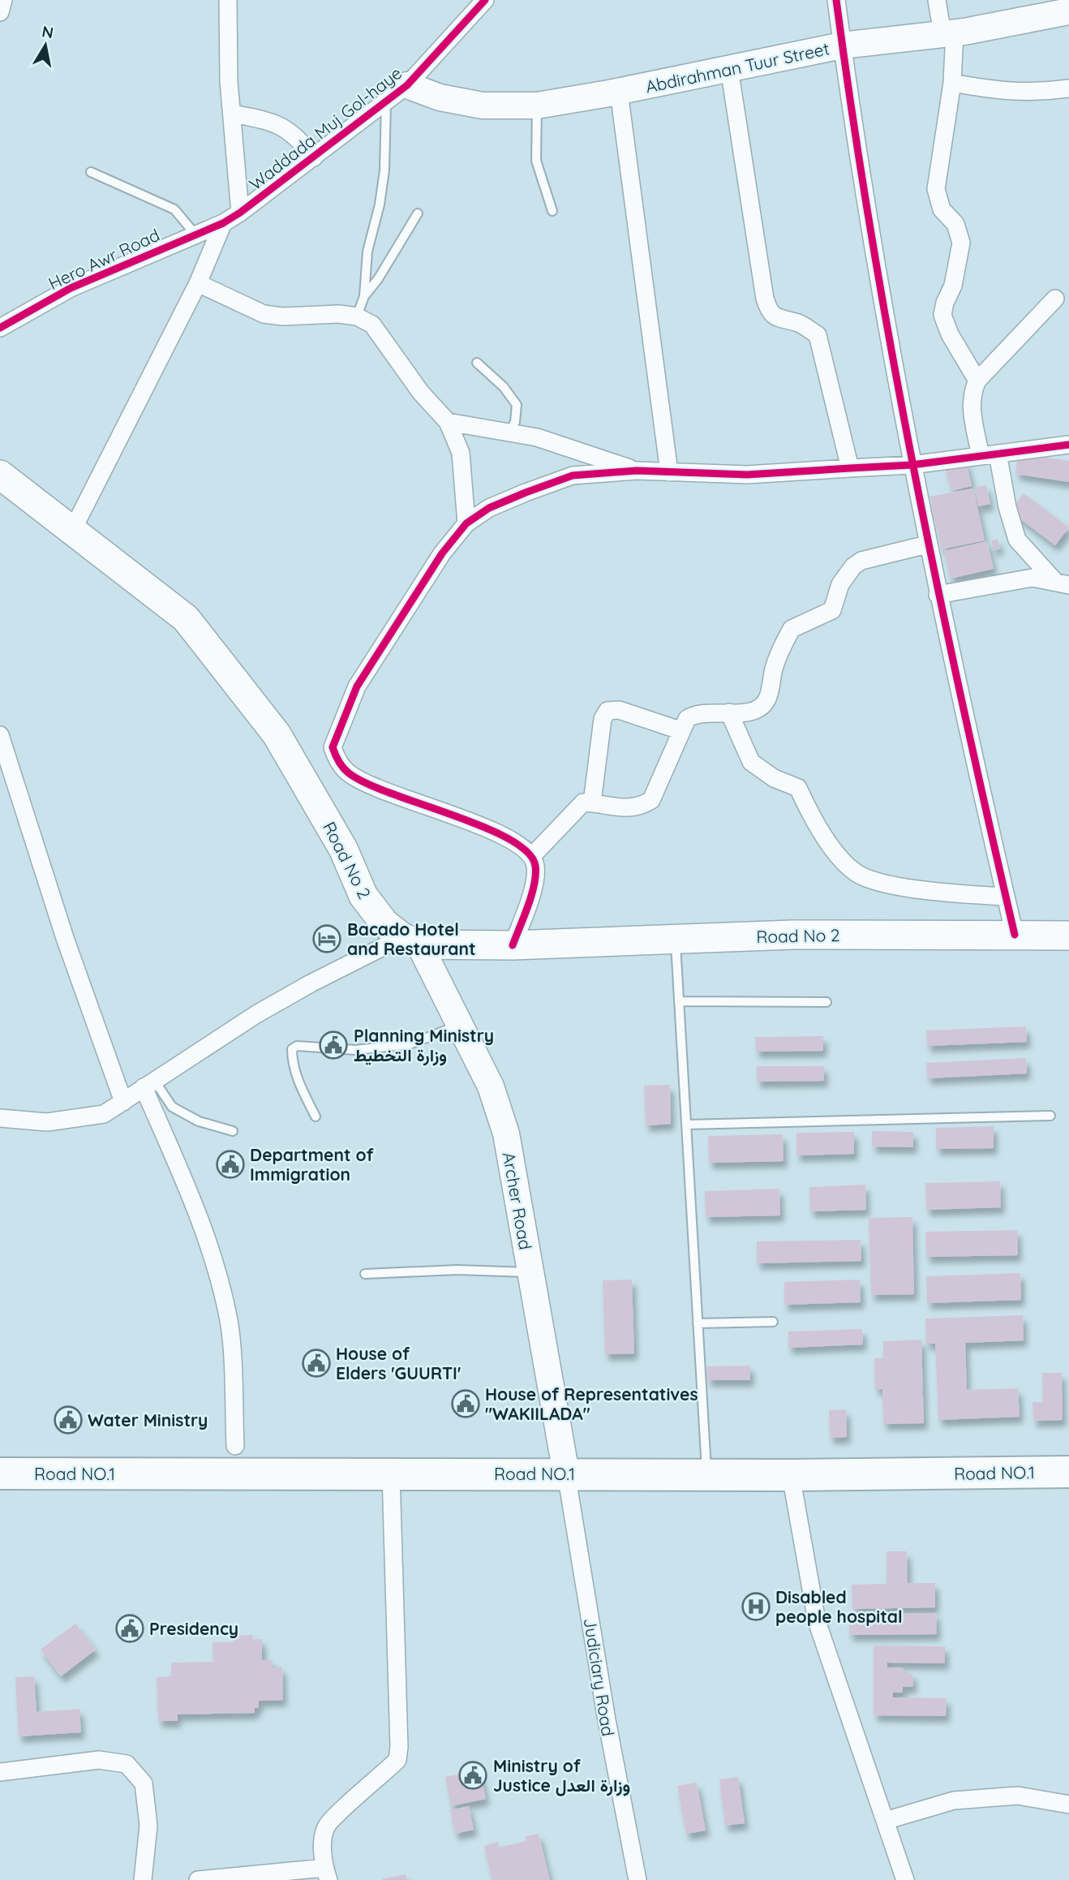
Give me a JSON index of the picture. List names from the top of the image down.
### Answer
{
  "streets": {
    "highway": ["Road NO.1"],
    "main road": ["Road No 2"],
    "street": [
      "Abdirahman Tuur Street",
      "Waddada Muj Gol-haye",
      "Hero Awr Road",
      "Archer Road",
      "Judiciary Road"
    ]
  },
  "crossings": [
    ["Abdirahman Tuur Street", "Waddada Muj Gol-haye"],
    ["Waddada Muj Gol-haye", "Hero Awr Road"],
    ["Road No 2", "Archer Road"],
    ["Archer Road", "Road NO.1"],
    ["Archer Road", "Judiciary Road"],
    ["Road NO.1", "Judiciary Road"]
  ],
  "places": {
    "hotel": ["Bacado Hotel and Restaurant"],
    "public building": [
      "Planning Ministry وزارة التخطيط",
      "Department of Immigration",
      "House of Elders 'GUURTI'",
      "House of Representatives \"WAKIILADA\"",
      "Water Ministry",
      "Presidency",
      "Ministry of Justice وزارة العدل"
    ],
    "hospital": ["Disabled people hospital"]
  },
  "north": "top"
}
